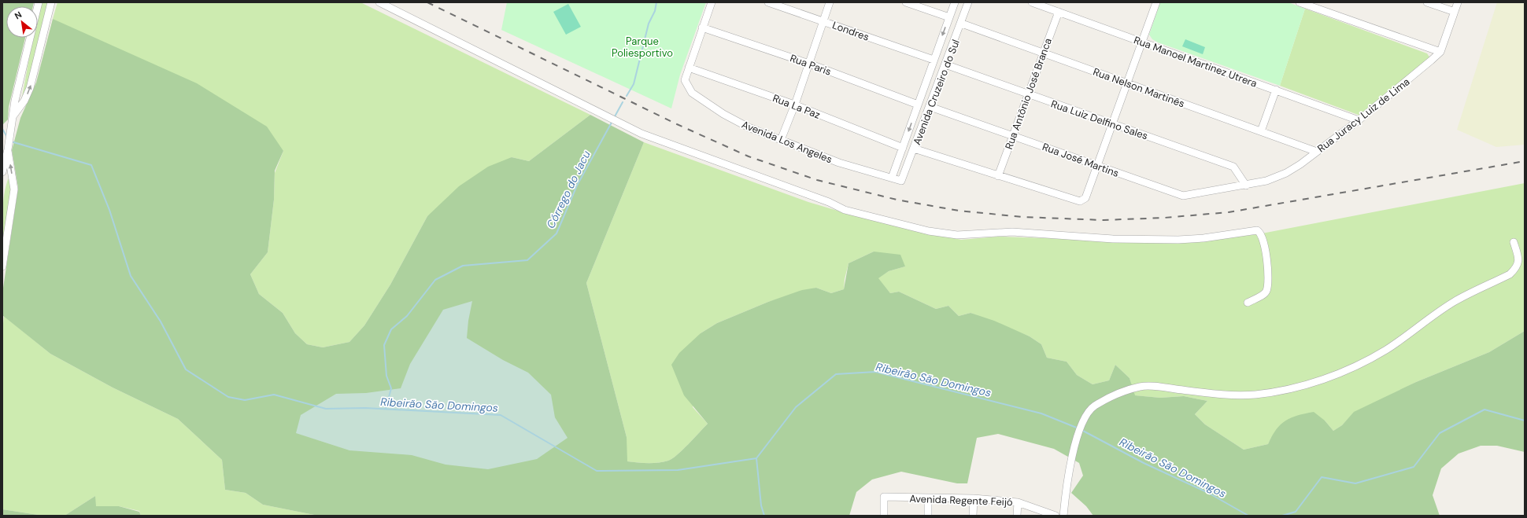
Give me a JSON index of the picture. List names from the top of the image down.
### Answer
{
  "streets": {
    "street": [
      "Londres",
      "Rua Manoel Martinez Utrera",
      "Rua Paris",
      "Rua Nelson Martinês",
      "Avenida Cruzeiro do Sul",
      "Rua Antônio José Branca",
      "Rua La Paz",
      "Rua Juracy Luiz de Lima",
      "Rua Luiz Delfino Sales",
      "Avenida Los Angeles",
      "Rua José Martins",
      "Avenida Regente Feijó"
    ]
  },
  "crossings": [
    ["Londres", "Avenida Cruzeiro do Sul"],
    ["Rua Manoel Martinez Utrera", "Rua Antônio José Branca"],
    ["Rua Manoel Martinez Utrera", "Rua Juracy Luiz de Lima"],
    ["Rua Paris", "Avenida Cruzeiro do Sul"],
    ["Rua Nelson Martinês", "Avenida Cruzeiro do Sul"],
    ["Rua Nelson Martinês", "Rua Antônio José Branca"],
    ["Rua Nelson Martinês", "Rua Juracy Luiz de Lima"],
    ["Avenida Cruzeiro do Sul", "Rua La Paz"],
    ["Avenida Cruzeiro do Sul", "Rua Luiz Delfino Sales"],
    ["Avenida Cruzeiro do Sul", "Avenida Los Angeles"],
    ["Avenida Cruzeiro do Sul", "Rua José Martins"],
    ["Rua Antônio José Branca", "Rua Luiz Delfino Sales"],
    ["Rua Antônio José Branca", "Rua José Martins"],
    ["Rua La Paz", "Avenida Los Angeles"],
    ["Rua Juracy Luiz de Lima", "Rua Luiz Delfino Sales"],
    ["Rua Juracy Luiz de Lima", "Rua José Martins"]
  ],
  "water": ["Córrego do Jacu", "Ribeirão São Domingos"],
  "parks": ["Parque Poliesportivo"],
  "north": "top left"
}
